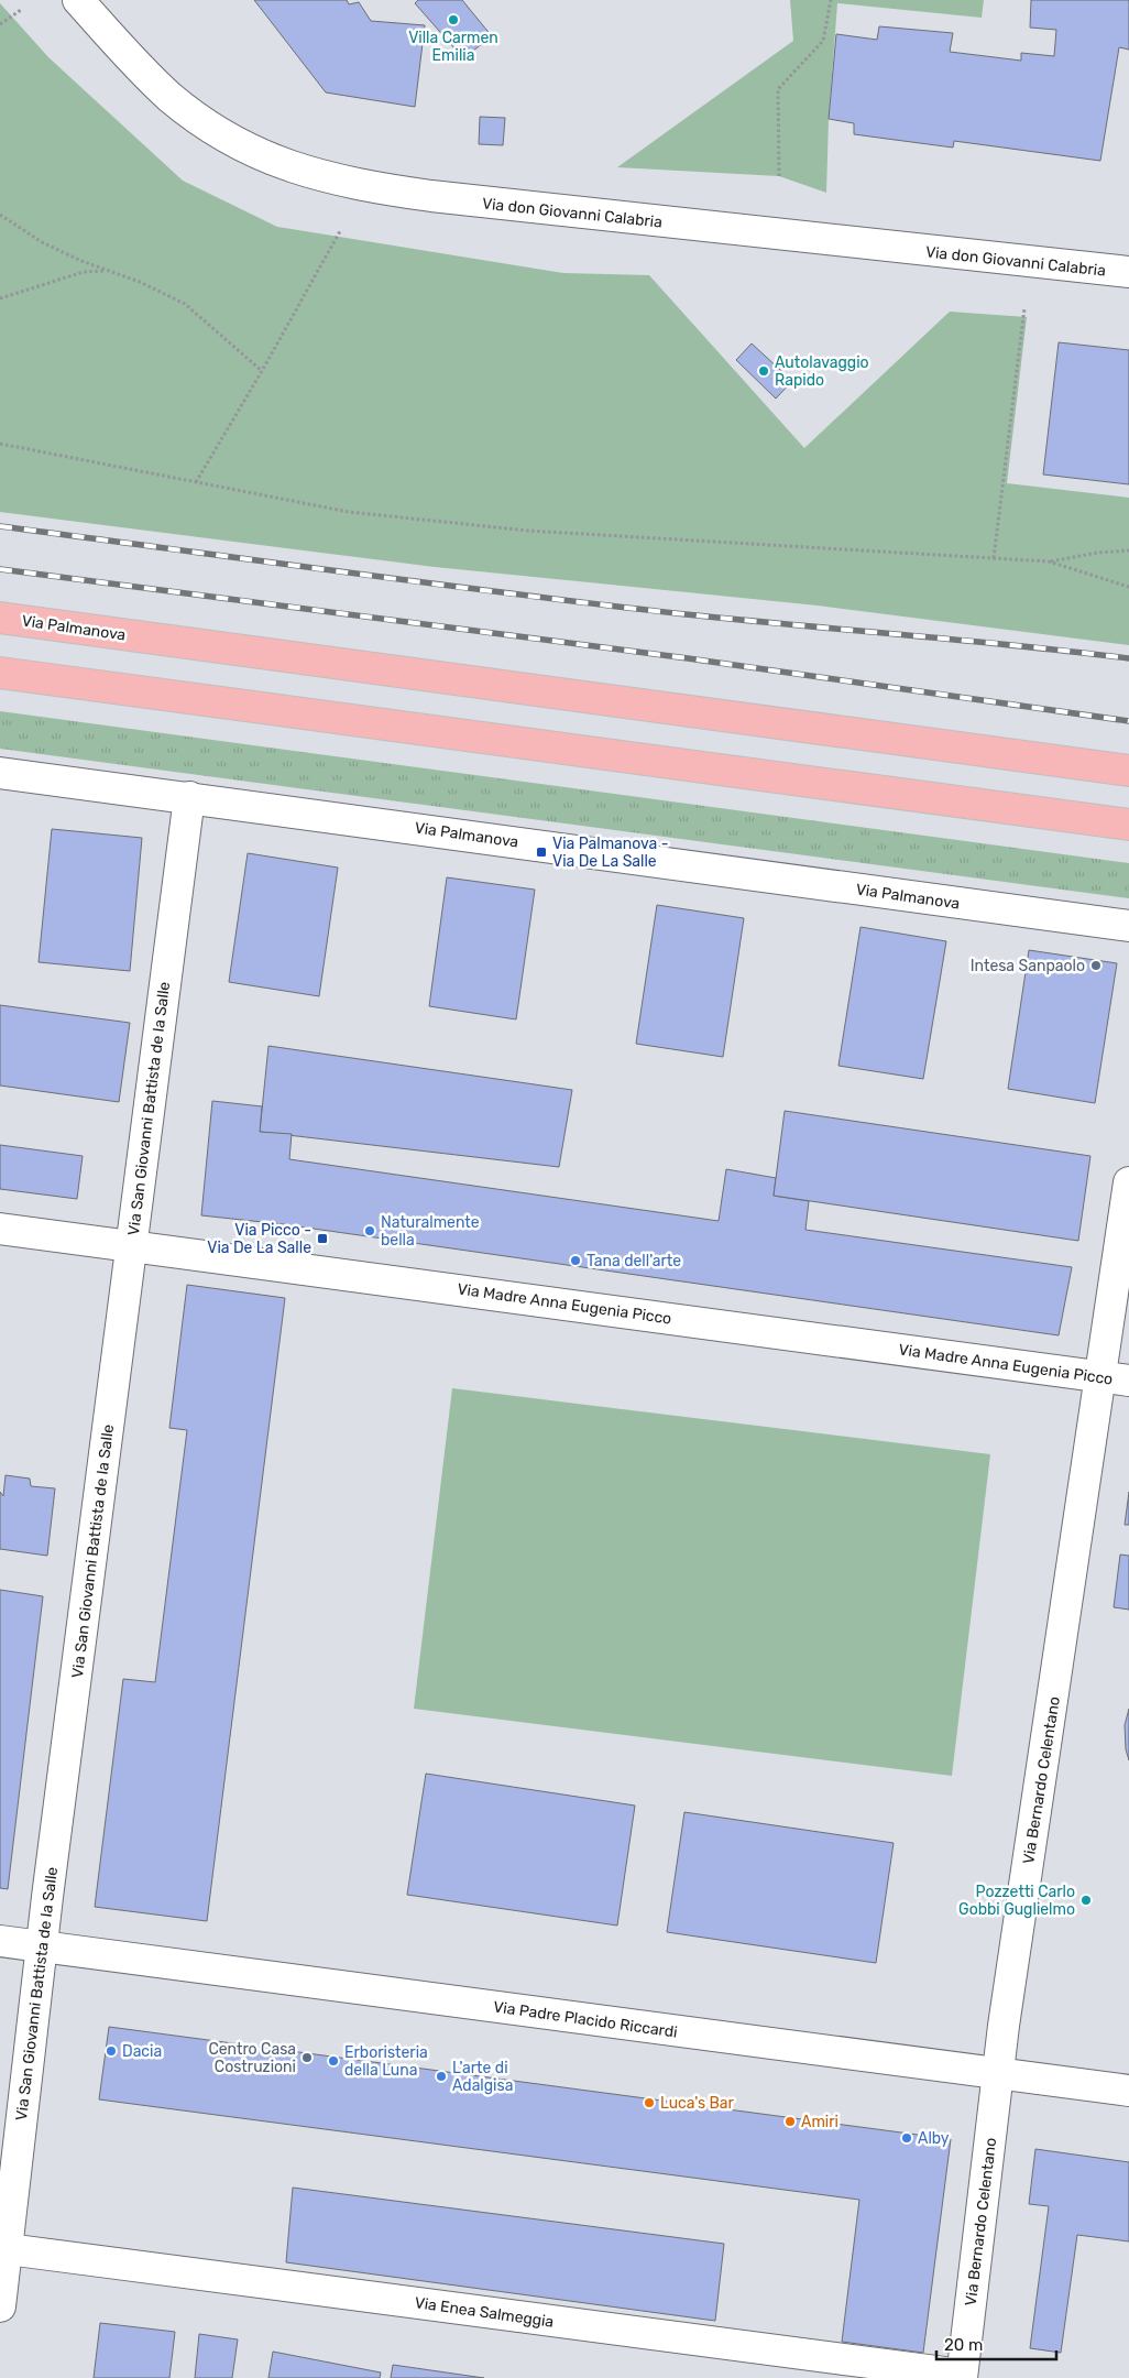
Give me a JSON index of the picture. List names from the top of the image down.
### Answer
{
  "streets": {
    "highway": ["Via Palmanova"],
    "street": [
      "Via don Giovanni Calabria",
      "Via San Giovanni Battista de la Salle",
      "Via Madre Anna Eugenia Picco",
      "Via Bernardo Celentano",
      "Via Padre Placido Riccardi",
      "Via Enea Salmeggia"
    ]
  },
  "crossings": [
    ["Via Palmanova", "Via San Giovanni Battista de la Salle"],
    ["Via San Giovanni Battista de la Salle", "Via Madre Anna Eugenia Picco"],
    ["Via San Giovanni Battista de la Salle", "Via Padre Placido Riccardi"],
    ["Via San Giovanni Battista de la Salle", "Via Enea Salmeggia"],
    ["Via Madre Anna Eugenia Picco", "Via Bernardo Celentano"],
    ["Via Bernardo Celentano", "Via Padre Placido Riccardi"],
    ["Via Bernardo Celentano", "Via Enea Salmeggia"]
  ],
  "places": {
    "other": [
      "Villa Carmen Emilia",
      "Autolavaggio Rapido",
      "Intesa Sanpaolo",
      "Naturalmente bella",
      "Tana dell'arte",
      "Pozzetti Carlo Gobbi Guglielmo",
      "Dacia",
      "Centro Casa Costruzioni",
      "Erboristeria della Luna",
      "L'arte di Adalgisa",
      "Luca's Bar",
      "Amiri",
      "Alby"
    ],
    "transit": ["Via Palmanova - Via De La Salle", "Via Picco - Via De La Salle"]
  },
  "scale_bar": "20 m"
}
